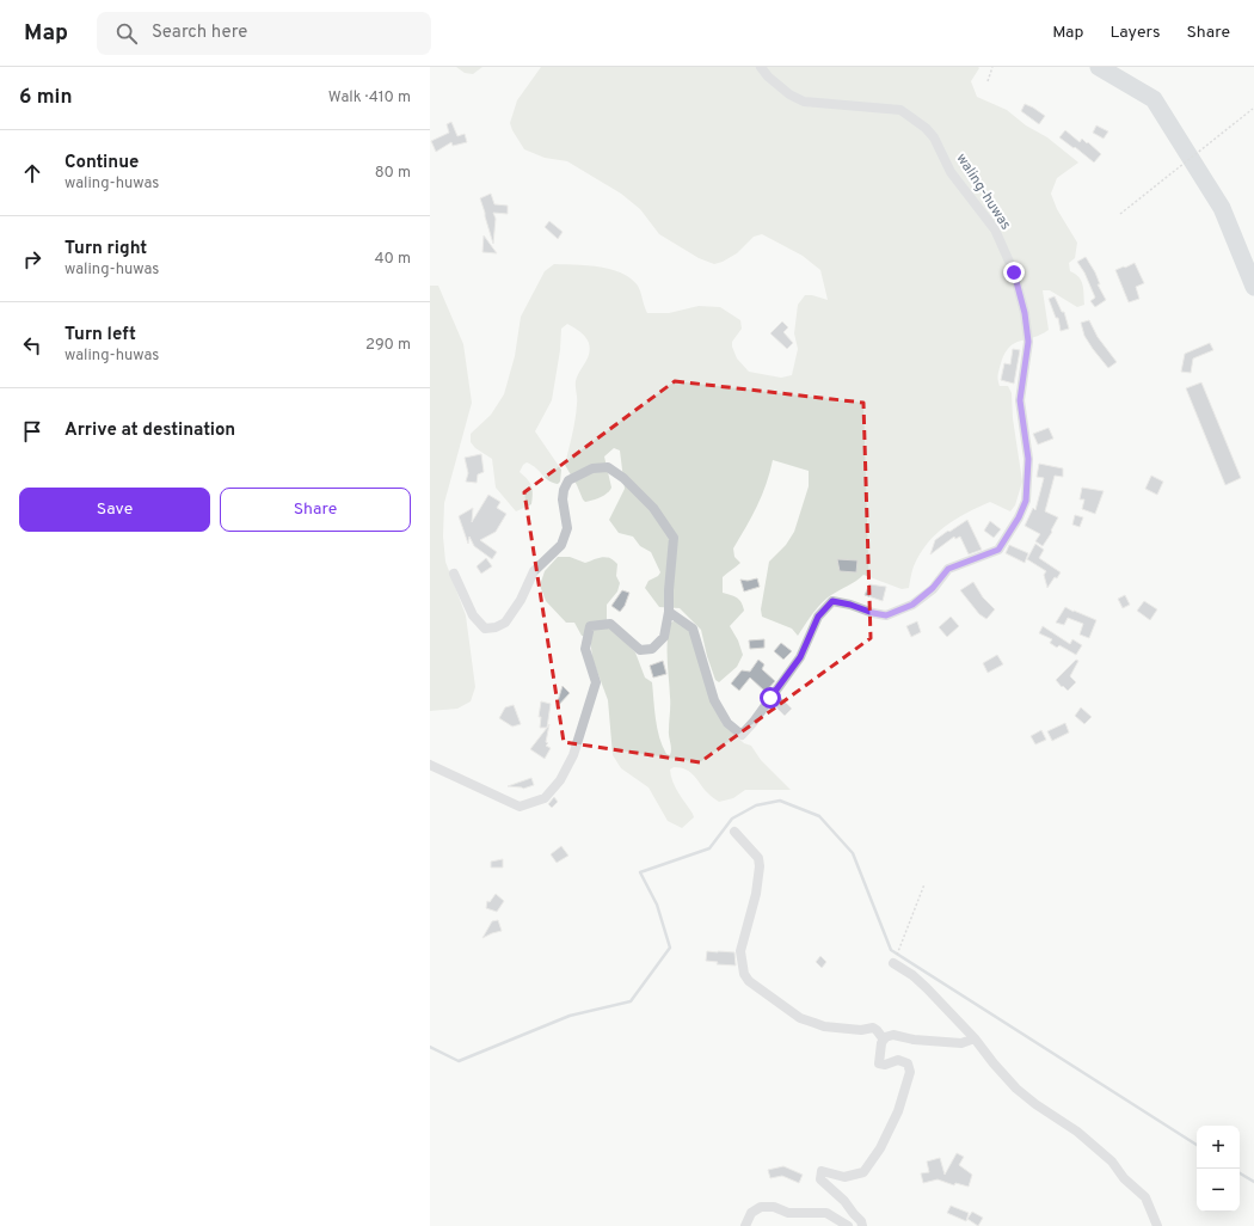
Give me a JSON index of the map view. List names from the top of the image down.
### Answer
{
  "streets": {
    "street": ["waling-huwas"]
  },
  "page": {
    "header": "Map",
    "search": "Search here",
    "nav": ["Map", "Layers", "Share"],
    "heading": ["6 min", "Walk · 410 m"],
    "list": [
      ["Continue", "waling-huwas", "80 m"],
      ["Turn right", "waling-huwas", "40 m"],
      ["Turn left", "waling-huwas", "290 m"],
      "Arrive at destination"
    ],
    "buttons": ["Save", "Share"],
    "map_buttons": ["+", "−"]
  }
}
